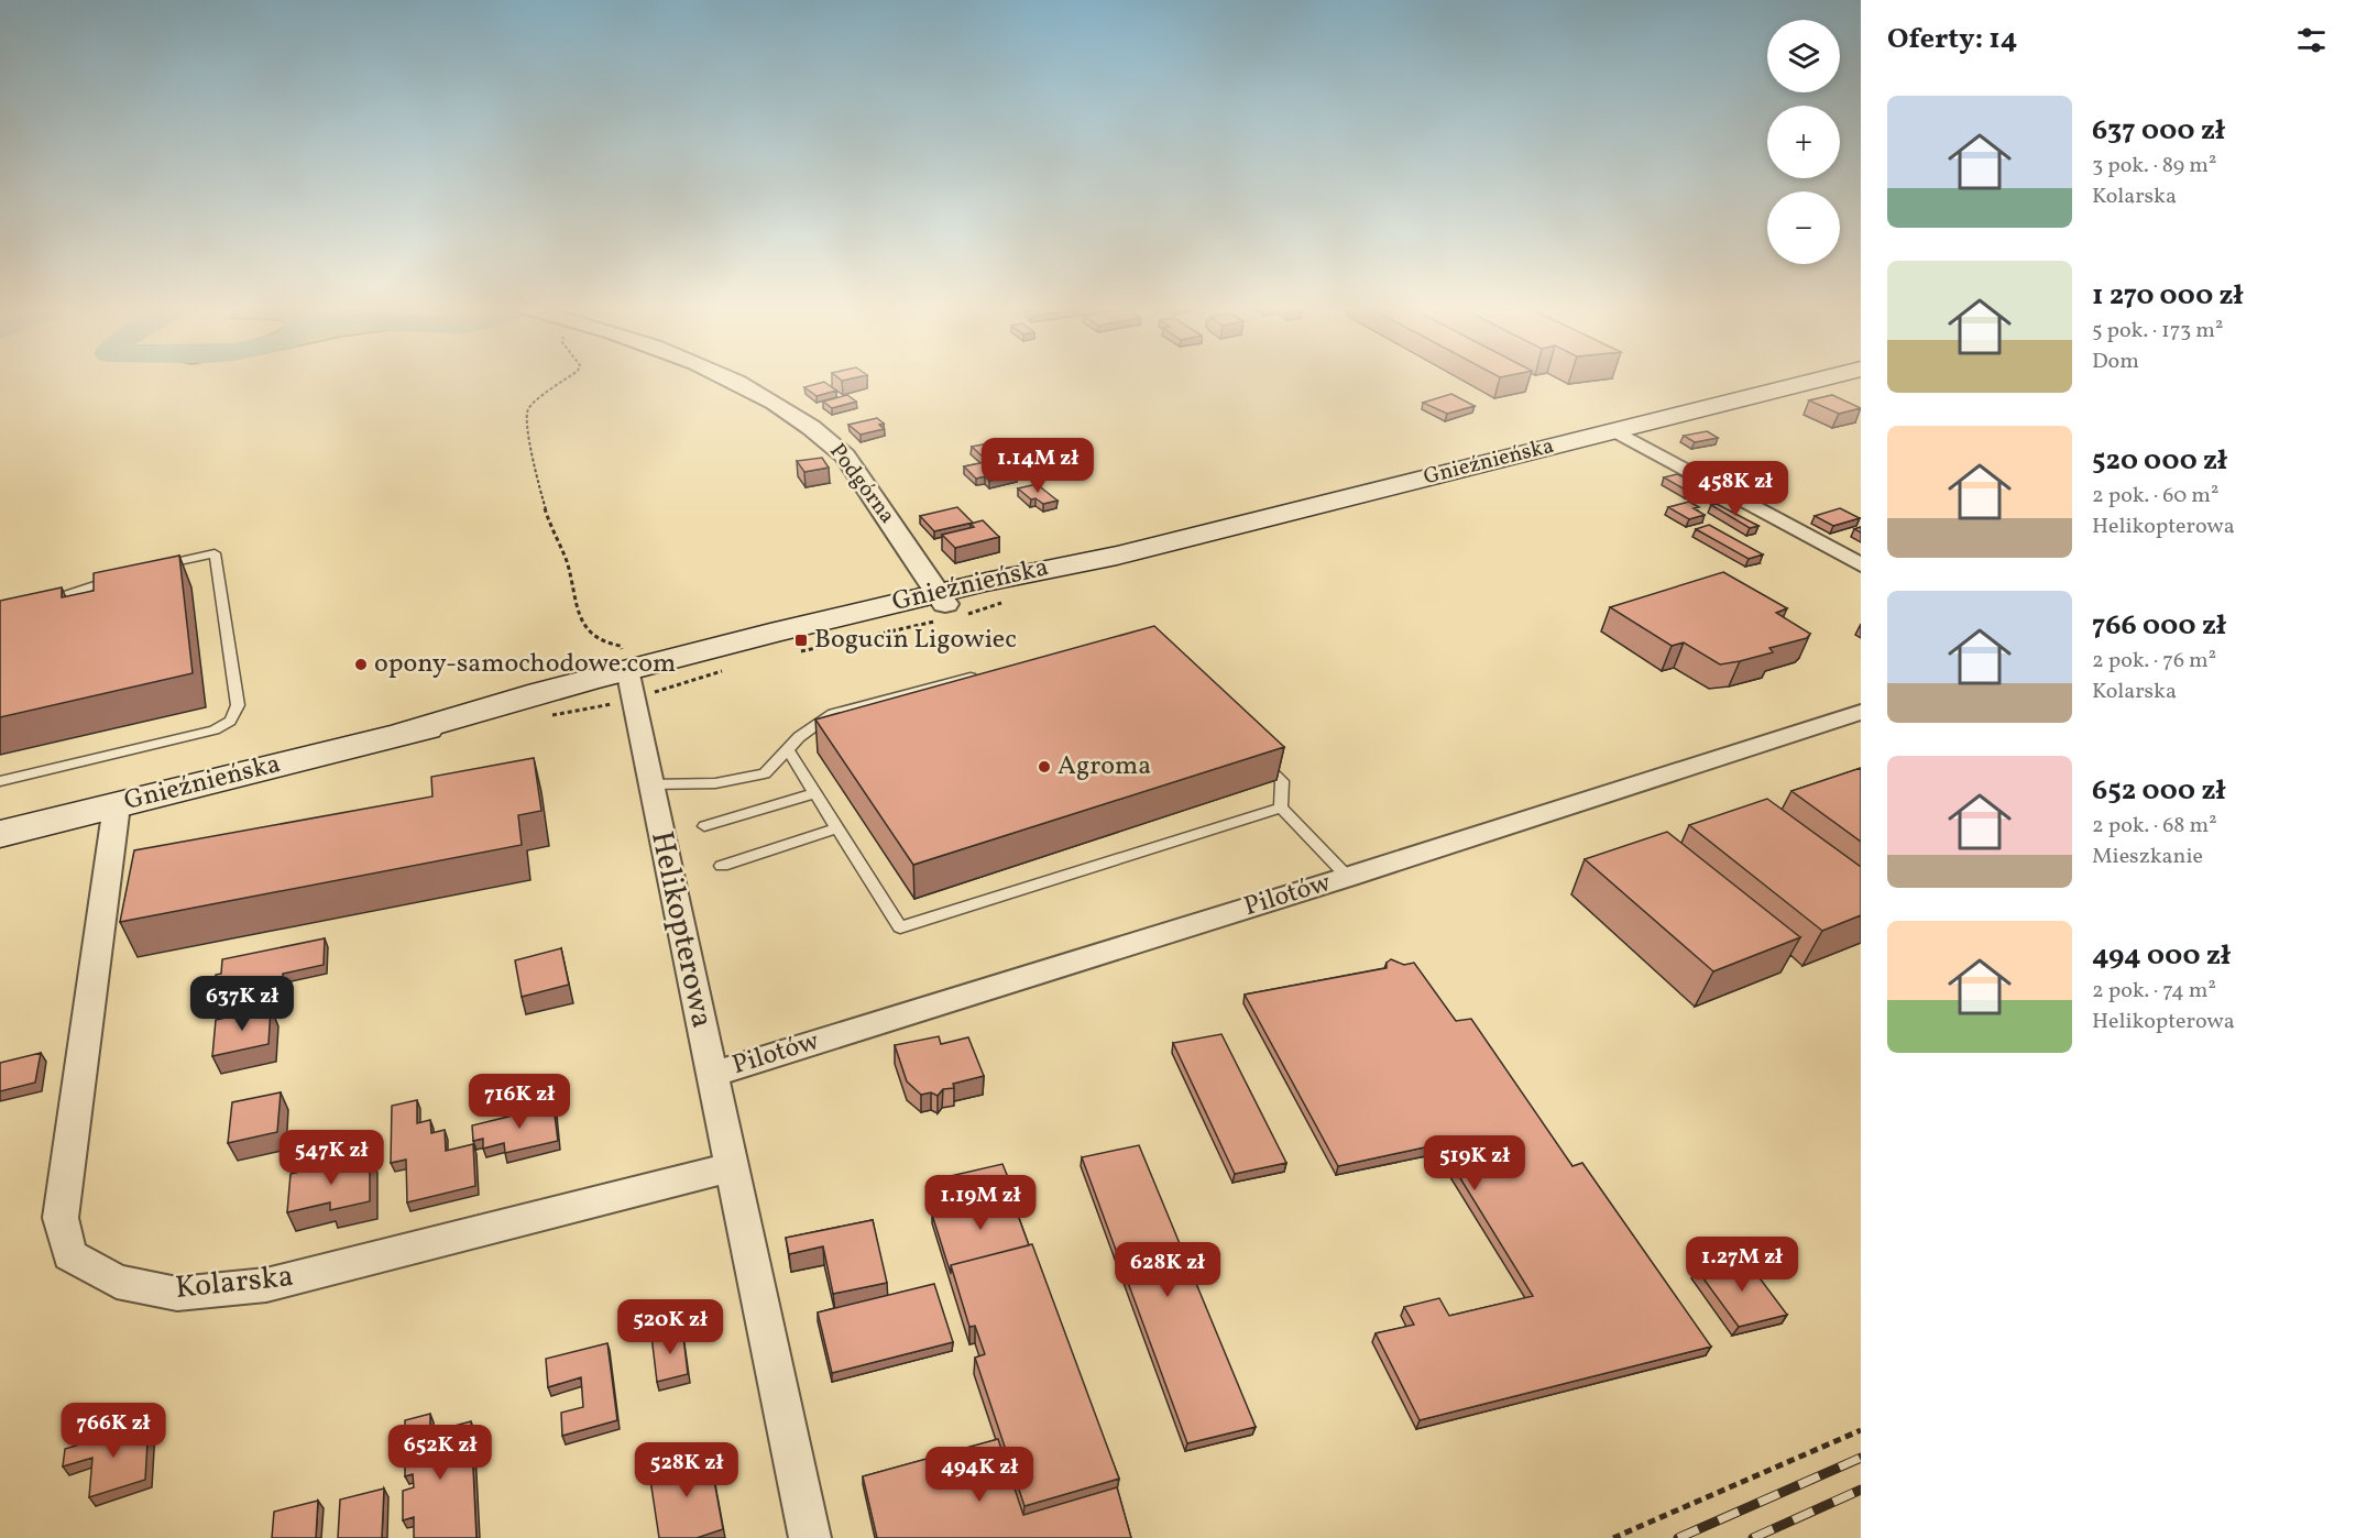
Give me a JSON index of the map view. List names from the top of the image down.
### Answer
{
  "streets": {
    "main road": ["Gnieźnieńska"],
    "street": [
      "Podgórna",
      "Pilotów",
      "Helikopterowa",
      "Kolarska"
    ]
  },
  "crossings": [
    ["Gnieźnieńska", "Podgórna"],
    ["Gnieźnieńska", "Helikopterowa"],
    ["Gnieźnieńska", "Kolarska"],
    ["Pilotów", "Helikopterowa"],
    ["Helikopterowa", "Kolarska"]
  ],
  "places": {
    "transit": ["Bogucin Ligowiec"],
    "other": ["opony-samochodowe.com", "Agroma"]
  },
  "page": {
    "heading": "Oferty: 14",
    "map_buttons": ["+", "−"],
    "list": [
      {
        "name": "637 000 zł",
        "note": "3 pok. · 89 m² · Kolarska"
      },
      {
        "name": "1 270 000 zł",
        "note": "5 pok. · 173 m² · Dom"
      },
      {
        "name": "520 000 zł",
        "note": "2 pok. · 60 m² · Helikopterowa"
      },
      {
        "name": "766 000 zł",
        "note": "2 pok. · 76 m² · Kolarska"
      },
      {
        "name": "652 000 zł",
        "note": "2 pok. · 68 m² · Mieszkanie"
      },
      {
        "name": "494 000 zł",
        "note": "2 pok. · 74 m² · Helikopterowa"
      }
    ],
    "price": [
      "1.14M zł",
      "458K zł",
      "637K zł",
      "716K zł",
      "547K zł",
      "519K zł",
      "1.19M zł",
      "1.27M zł",
      "628K zł",
      "520K zł",
      "766K zł",
      "652K zł",
      "528K zł",
      "494K zł"
    ]
  }
}
